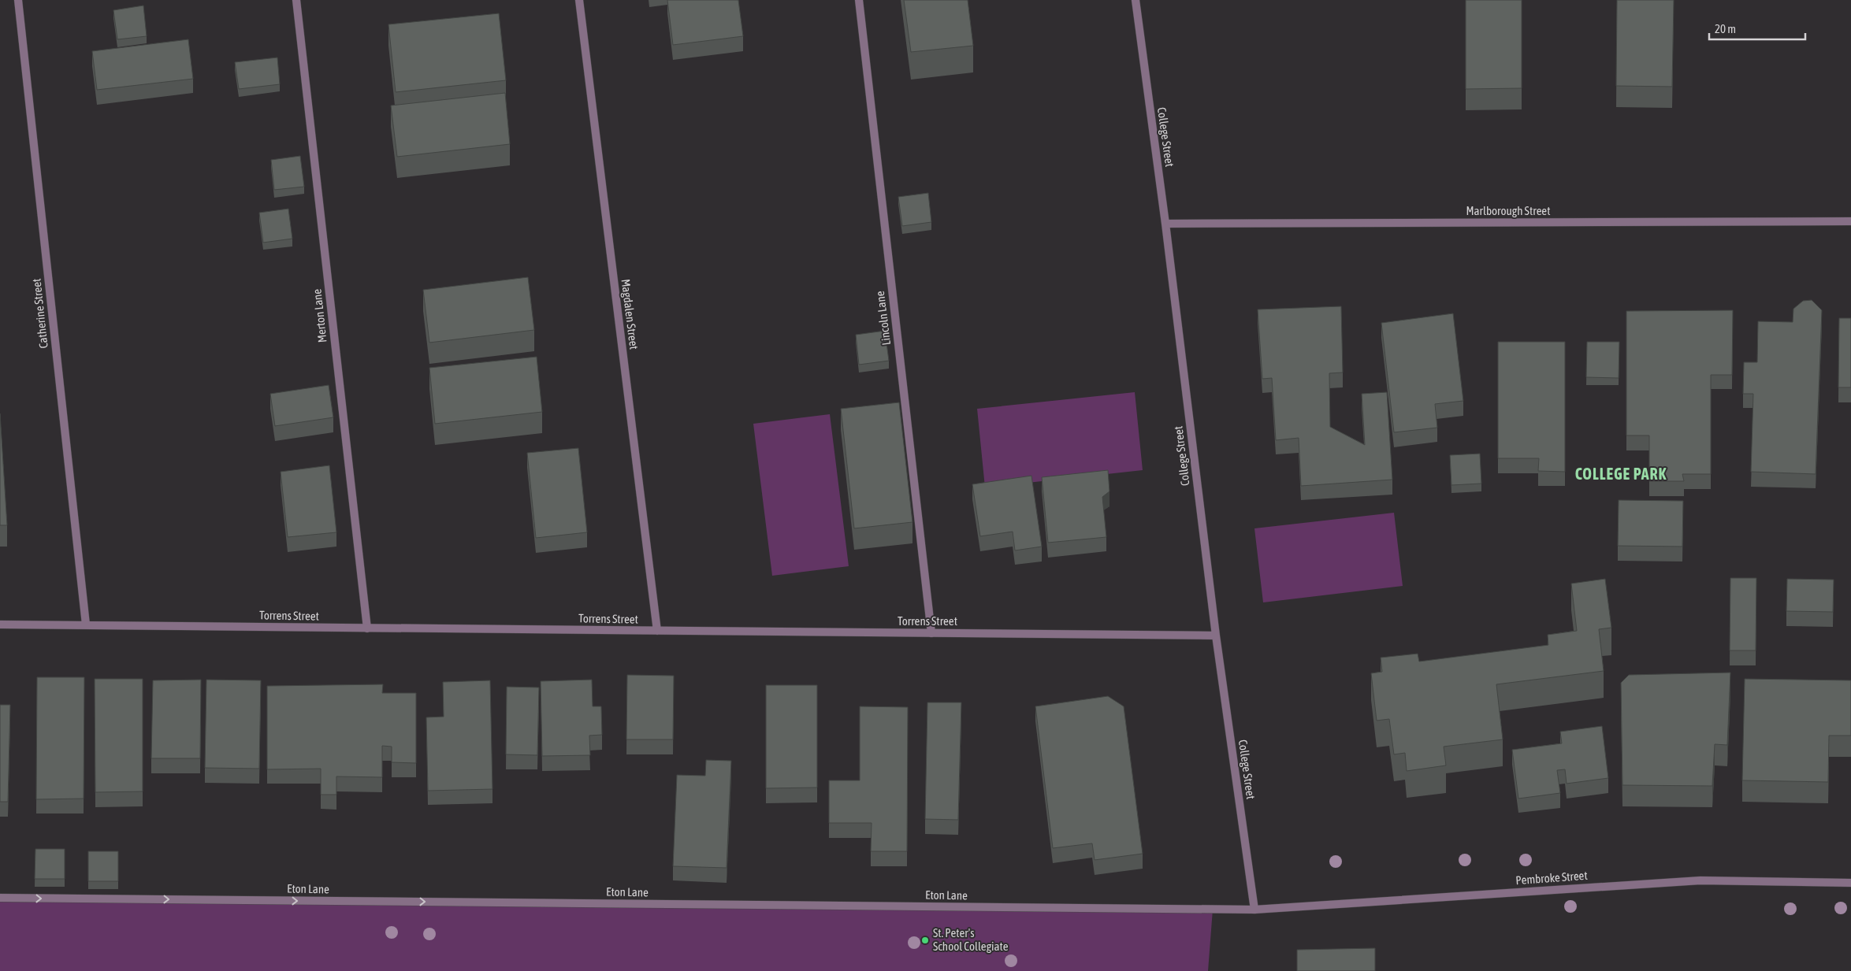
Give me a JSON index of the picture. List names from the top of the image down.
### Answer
{
  "streets": {
    "street": [
      "College Street",
      "Marlborough Street",
      "Catherine Street",
      "Magdalen Street",
      "Merton Lane",
      "Lincoln Lane",
      "Torrens Street",
      "Pembroke Street",
      "Eton Lane"
    ]
  },
  "crossings": [
    ["College Street", "Marlborough Street"],
    ["College Street", "Torrens Street"],
    ["College Street", "Pembroke Street"],
    ["College Street", "Eton Lane"],
    ["Catherine Street", "Torrens Street"],
    ["Magdalen Street", "Torrens Street"],
    ["Merton Lane", "Torrens Street"],
    ["Lincoln Lane", "Torrens Street"],
    ["Pembroke Street", "Eton Lane"]
  ],
  "one_way": ["Eton Lane"],
  "districts": ["COLLEGE PARK"],
  "places": ["St. Peter's School Collegiate"],
  "scale_bar": "20 m"
}
